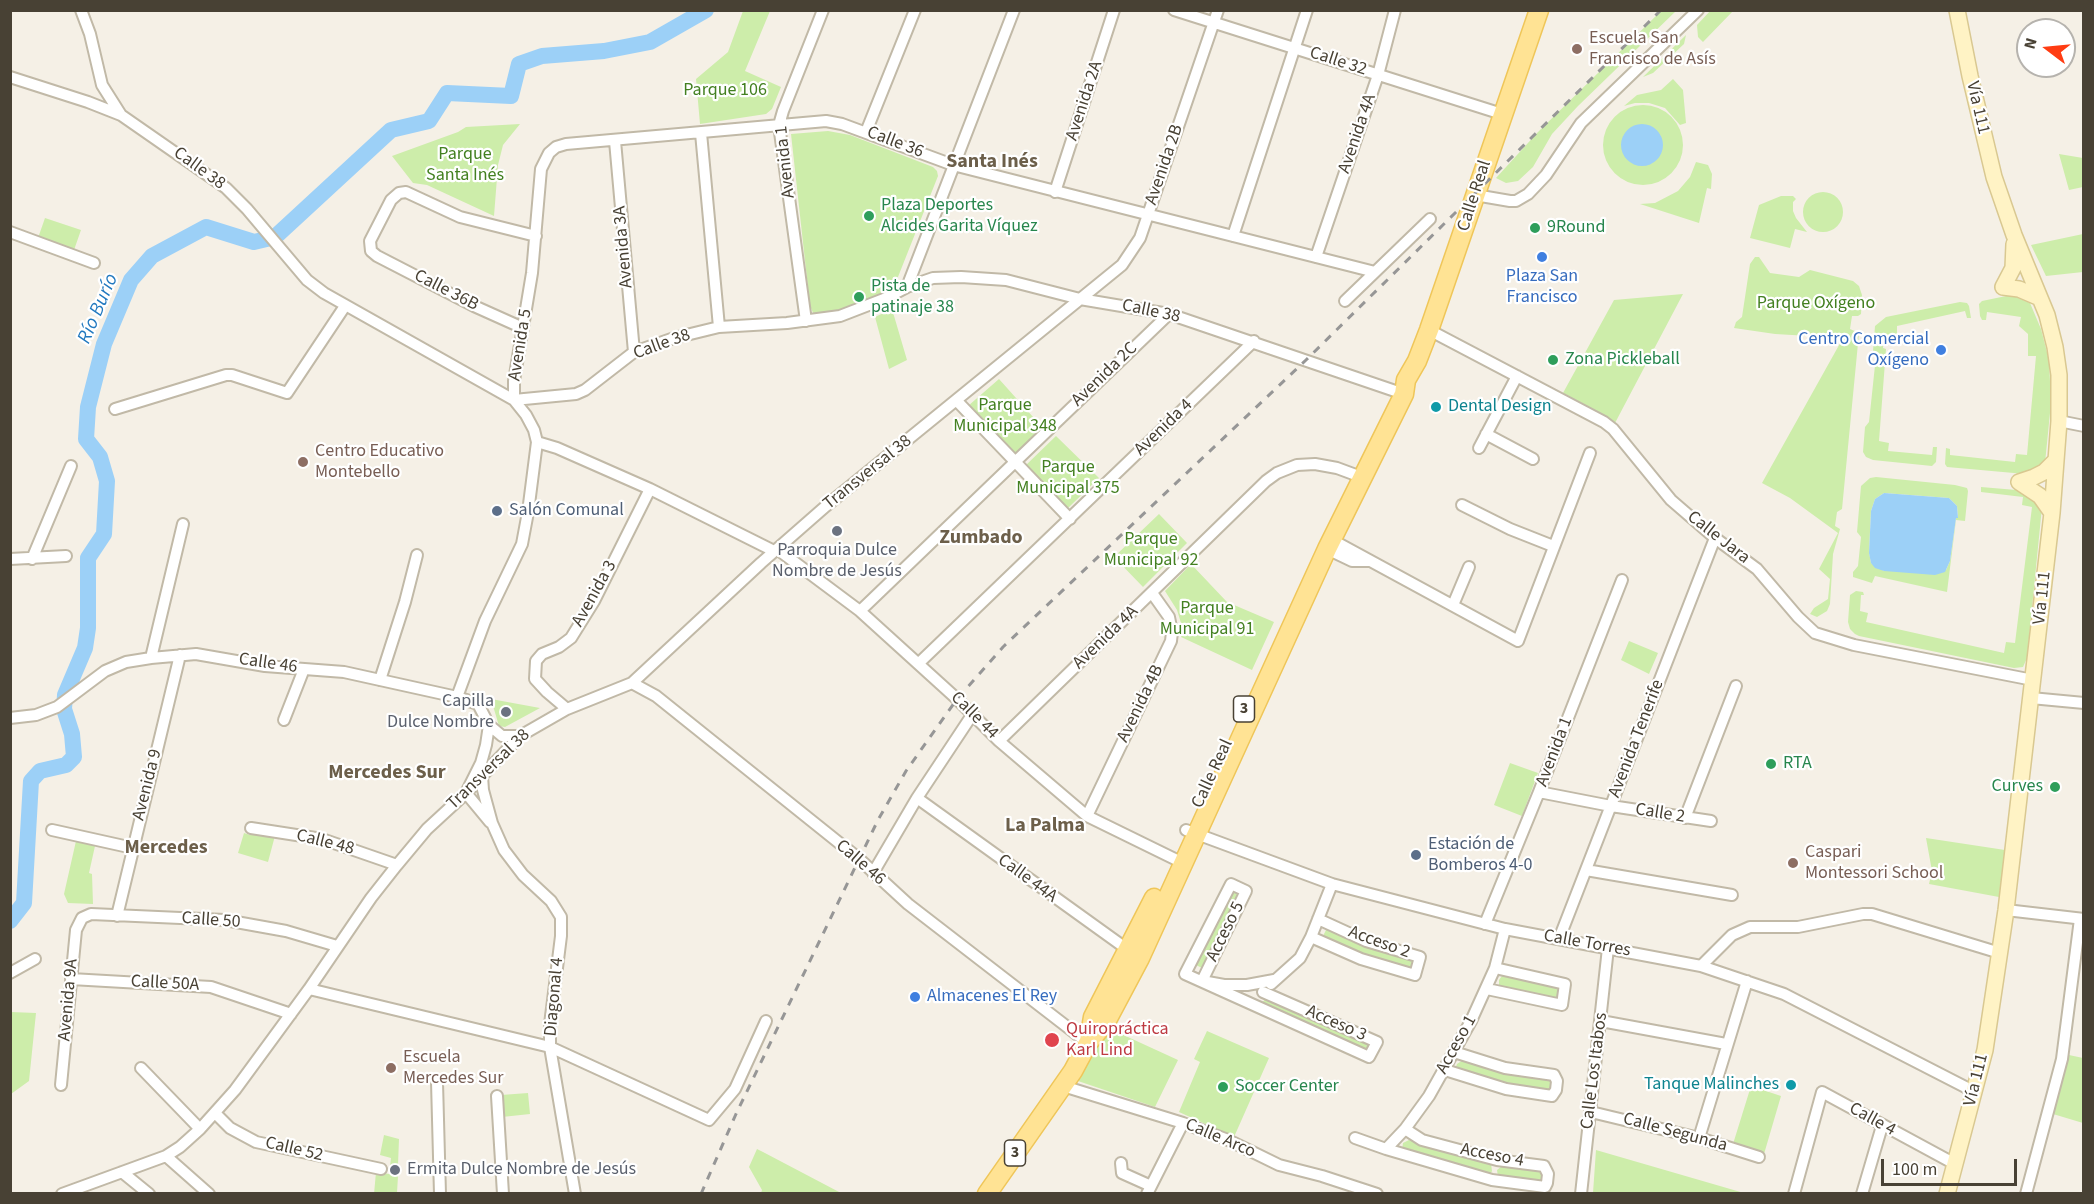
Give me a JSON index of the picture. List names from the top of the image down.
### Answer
{
  "streets": {
    "main road": ["Vía 111", "Calle Real", "3"],
    "street": [
      "Calle 32",
      "Avenida 2A",
      "Avenida 4A",
      "Calle 36",
      "Avenida 1",
      "Avenida 2B",
      "Calle 38",
      "Avenida 3A",
      "Calle 36B",
      "Avenida 5",
      "Avenida 2C",
      "Avenida 4",
      "Transversal 38",
      "Calle Jara",
      "Avenida 3",
      "Calle 46",
      "Avenida 4B",
      "Calle 44",
      "Avenida Tenerife",
      "Avenida 9",
      "Calle 2",
      "Calle 48",
      "Calle 44A",
      "Calle 50",
      "Acceso 5",
      "Acceso 2",
      "Calle Torres",
      "Calle 50A",
      "Diagonal 4",
      "Avenida 9A",
      "Acceso 3",
      "Acceso 1",
      "Calle Los Itabos",
      "Calle 4",
      "Calle Segunda",
      "Calle Arco",
      "Calle 52",
      "Acceso 4"
    ]
  },
  "crossings": [
    ["Calle 32", "Avenida 4A"],
    ["Calle 32", "Avenida 2B"],
    ["Calle 32", "Calle Real"],
    ["Avenida 2A", "Calle 36"],
    ["Vía 111", "Calle Jara"],
    ["Vía 111", "Calle Torres"],
    ["Vía 111", "Calle 4"],
    ["Avenida 4A", "Calle 36"],
    ["Avenida 4A", "Calle Real"],
    ["Avenida 4A", "Avenida 4B"],
    ["Avenida 4A", "Calle 44"],
    ["Calle 36", "Avenida 1"],
    ["Calle 36", "Avenida 2B"],
    ["Calle 36", "Avenida 3A"],
    ["Calle 36", "Avenida 5"],
    ["Avenida 1", "Calle 38"],
    ["Avenida 1", "Calle 2"],
    ["Avenida 1", "Calle Torres"],
    ["Avenida 2B", "Calle 38"],
    ["Avenida 2B", "Transversal 38"],
    ["Calle 38", "Calle Real"],
    ["Calle 38", "Avenida 3A"],
    ["Calle 38", "Avenida 5"],
    ["Calle 38", "Avenida 2C"],
    ["Calle 38", "Avenida 4"],
    ["Calle 38", "Transversal 38"],
    ["Calle Real", "Calle Jara"],
    ["Calle Real", "Calle 46"],
    ["Calle Real", "Calle 44"],
    ["Calle Real", "Calle 44A"],
    ["Calle Real", "Calle Torres"],
    ["Calle Real", "Calle Arco"],
    ["Calle 36B", "Avenida 5"],
    ["Avenida 5", "Calle 46"],
    ["Avenida 5", "Calle 44"],
    ["Avenida 2C", "Calle 44"],
    ["Avenida 4", "Calle 44"],
    ["Transversal 38", "Avenida 3"],
    ["Transversal 38", "Calle 46"],
    ["Transversal 38", "Calle 44"],
    ["Transversal 38", "Calle 48"],
    ["Transversal 38", "Calle 50"],
    ["Transversal 38", "Calle 50A"],
    ["Transversal 38", "Diagonal 4"],
    ["Transversal 38", "Calle 52"],
    ["Calle Jara", "Avenida Tenerife"],
    ["Avenida 3", "Calle 44"],
    ["Calle 46", "Avenida 9"],
    ["Avenida 4B", "Calle 44"],
    ["Avenida Tenerife", "Calle 2"],
    ["Avenida Tenerife", "Calle Torres"],
    ["Avenida 9", "Calle 50"],
    ["Calle 50", "Avenida 9A"],
    ["Calle Torres", "Acceso 1"],
    ["Calle Torres", "Calle Los Itabos"],
    ["Calle 50A", "Avenida 9A"],
    ["Acceso 1", "Acceso 4"],
    ["Calle Los Itabos", "Calle Segunda"]
  ],
  "districts": [
    "Santa Inés",
    "Zumbado",
    "Mercedes Sur",
    "La Palma",
    "Mercedes"
  ],
  "water": ["Río Burío"],
  "parks": [
    "Parque 106",
    "Parque Santa Inés",
    "Parque Oxígeno",
    "Parque Municipal 348",
    "Parque Municipal 375",
    "Parque Municipal 92",
    "Parque Municipal 91"
  ],
  "places": [
    "Escuela San Francisco de Asís",
    "Plaza Deportes Alcides Garita Víquez",
    "9Round",
    "Plaza San Francisco",
    "Pista de patinaje 38",
    "Centro Comercial Oxígeno",
    "Zona Pickleball",
    "Dental Design",
    "Centro Educativo Montebello",
    "Salón Comunal",
    "Parroquia Dulce Nombre de Jesús",
    "Capilla Dulce Nombre",
    "RTA",
    "Curves",
    "Estación de Bomberos 4-0",
    "Caspari Montessori School",
    "Almacenes El Rey",
    "Quiropráctica Karl Lind",
    "Escuela Mercedes Sur",
    "Tanque Malinches",
    "Soccer Center",
    "Ermita Dulce Nombre de Jesús"
  ],
  "scale_bar": "100 m",
  "north": "left"
}
